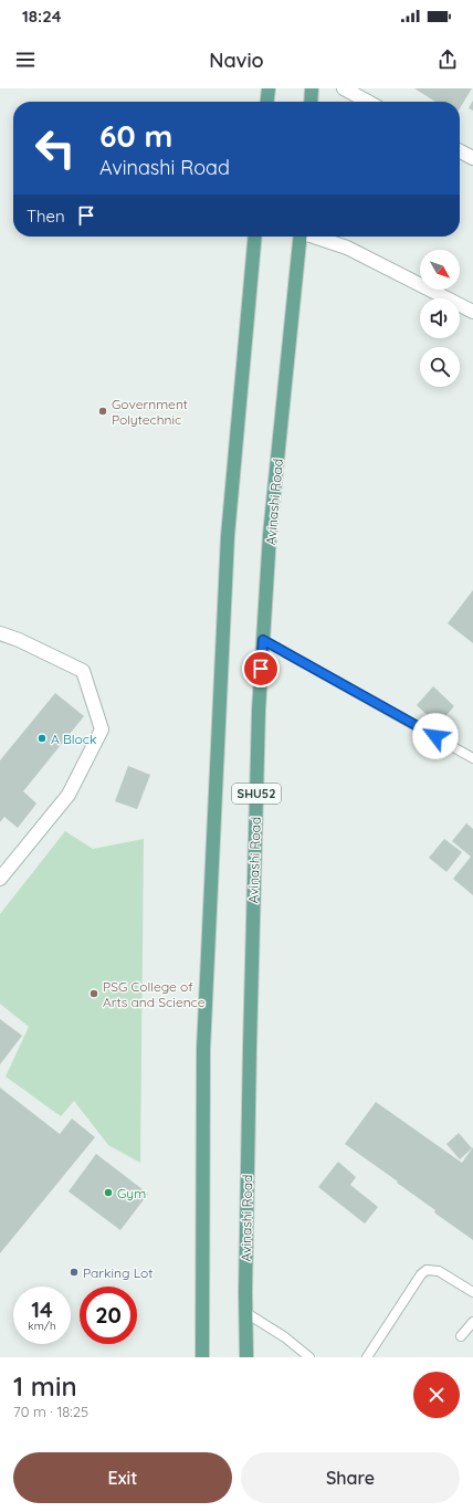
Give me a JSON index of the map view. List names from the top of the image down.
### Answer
{
  "streets": {
    "main road": ["Avinashi Road", "SHU52"]
  },
  "places": [
    "Government Polytechnic",
    "A Block",
    "PSG College of Arts and Science",
    "Gym",
    "Parking Lot"
  ],
  "north": "bottom right",
  "page": {
    "status": "18:24",
    "header": "Navio",
    "turn": ["60 m", "Avinashi Road"],
    "then": "Then",
    "speed": "14 km/h",
    "limit": "20",
    "heading": ["1 min", "70 m · 18:25"],
    "buttons": ["Exit", "Share"]
  }
}
